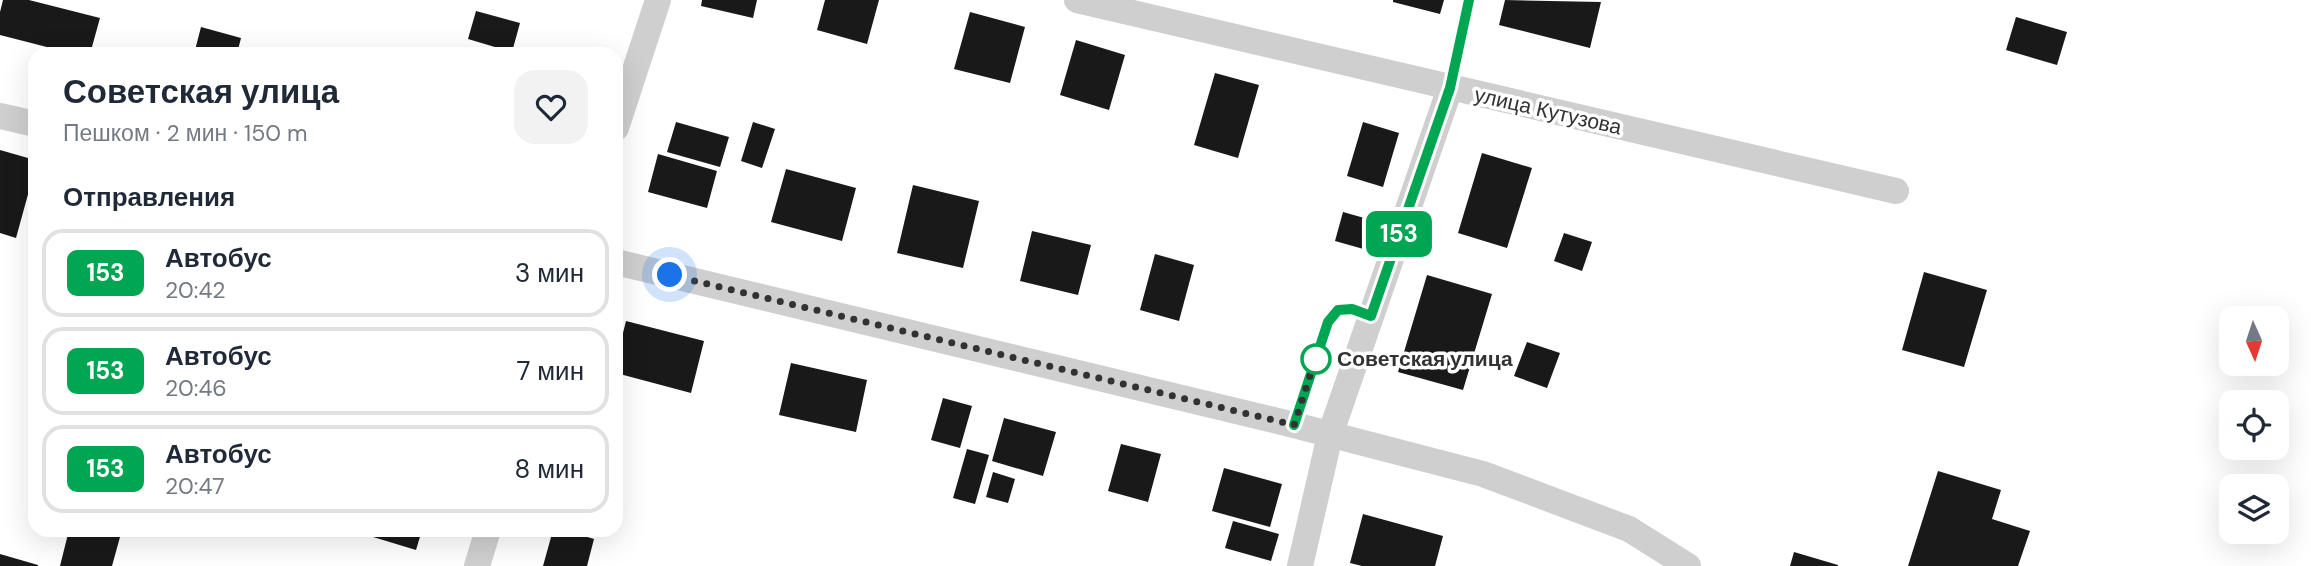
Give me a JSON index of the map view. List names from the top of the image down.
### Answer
{
  "streets": {
    "street": ["улица Кутузова"]
  },
  "places": ["Советская улица"],
  "lines": ["bus line 153"],
  "north": "bottom",
  "page": {
    "on_map": "153",
    "heading": [
      ["Советская улица", "Пешком · 2 мин · 150 m"],
      "Отправления"
    ],
    "list": [
      {
        "mark": "153",
        "name": "Автобус",
        "note": "20:42",
        "value": "3 мин"
      },
      {
        "mark": "153",
        "name": "Автобус",
        "note": "20:46",
        "value": "7 мин"
      },
      {
        "mark": "153",
        "name": "Автобус",
        "note": "20:47",
        "value": "8 мин"
      }
    ]
  }
}
